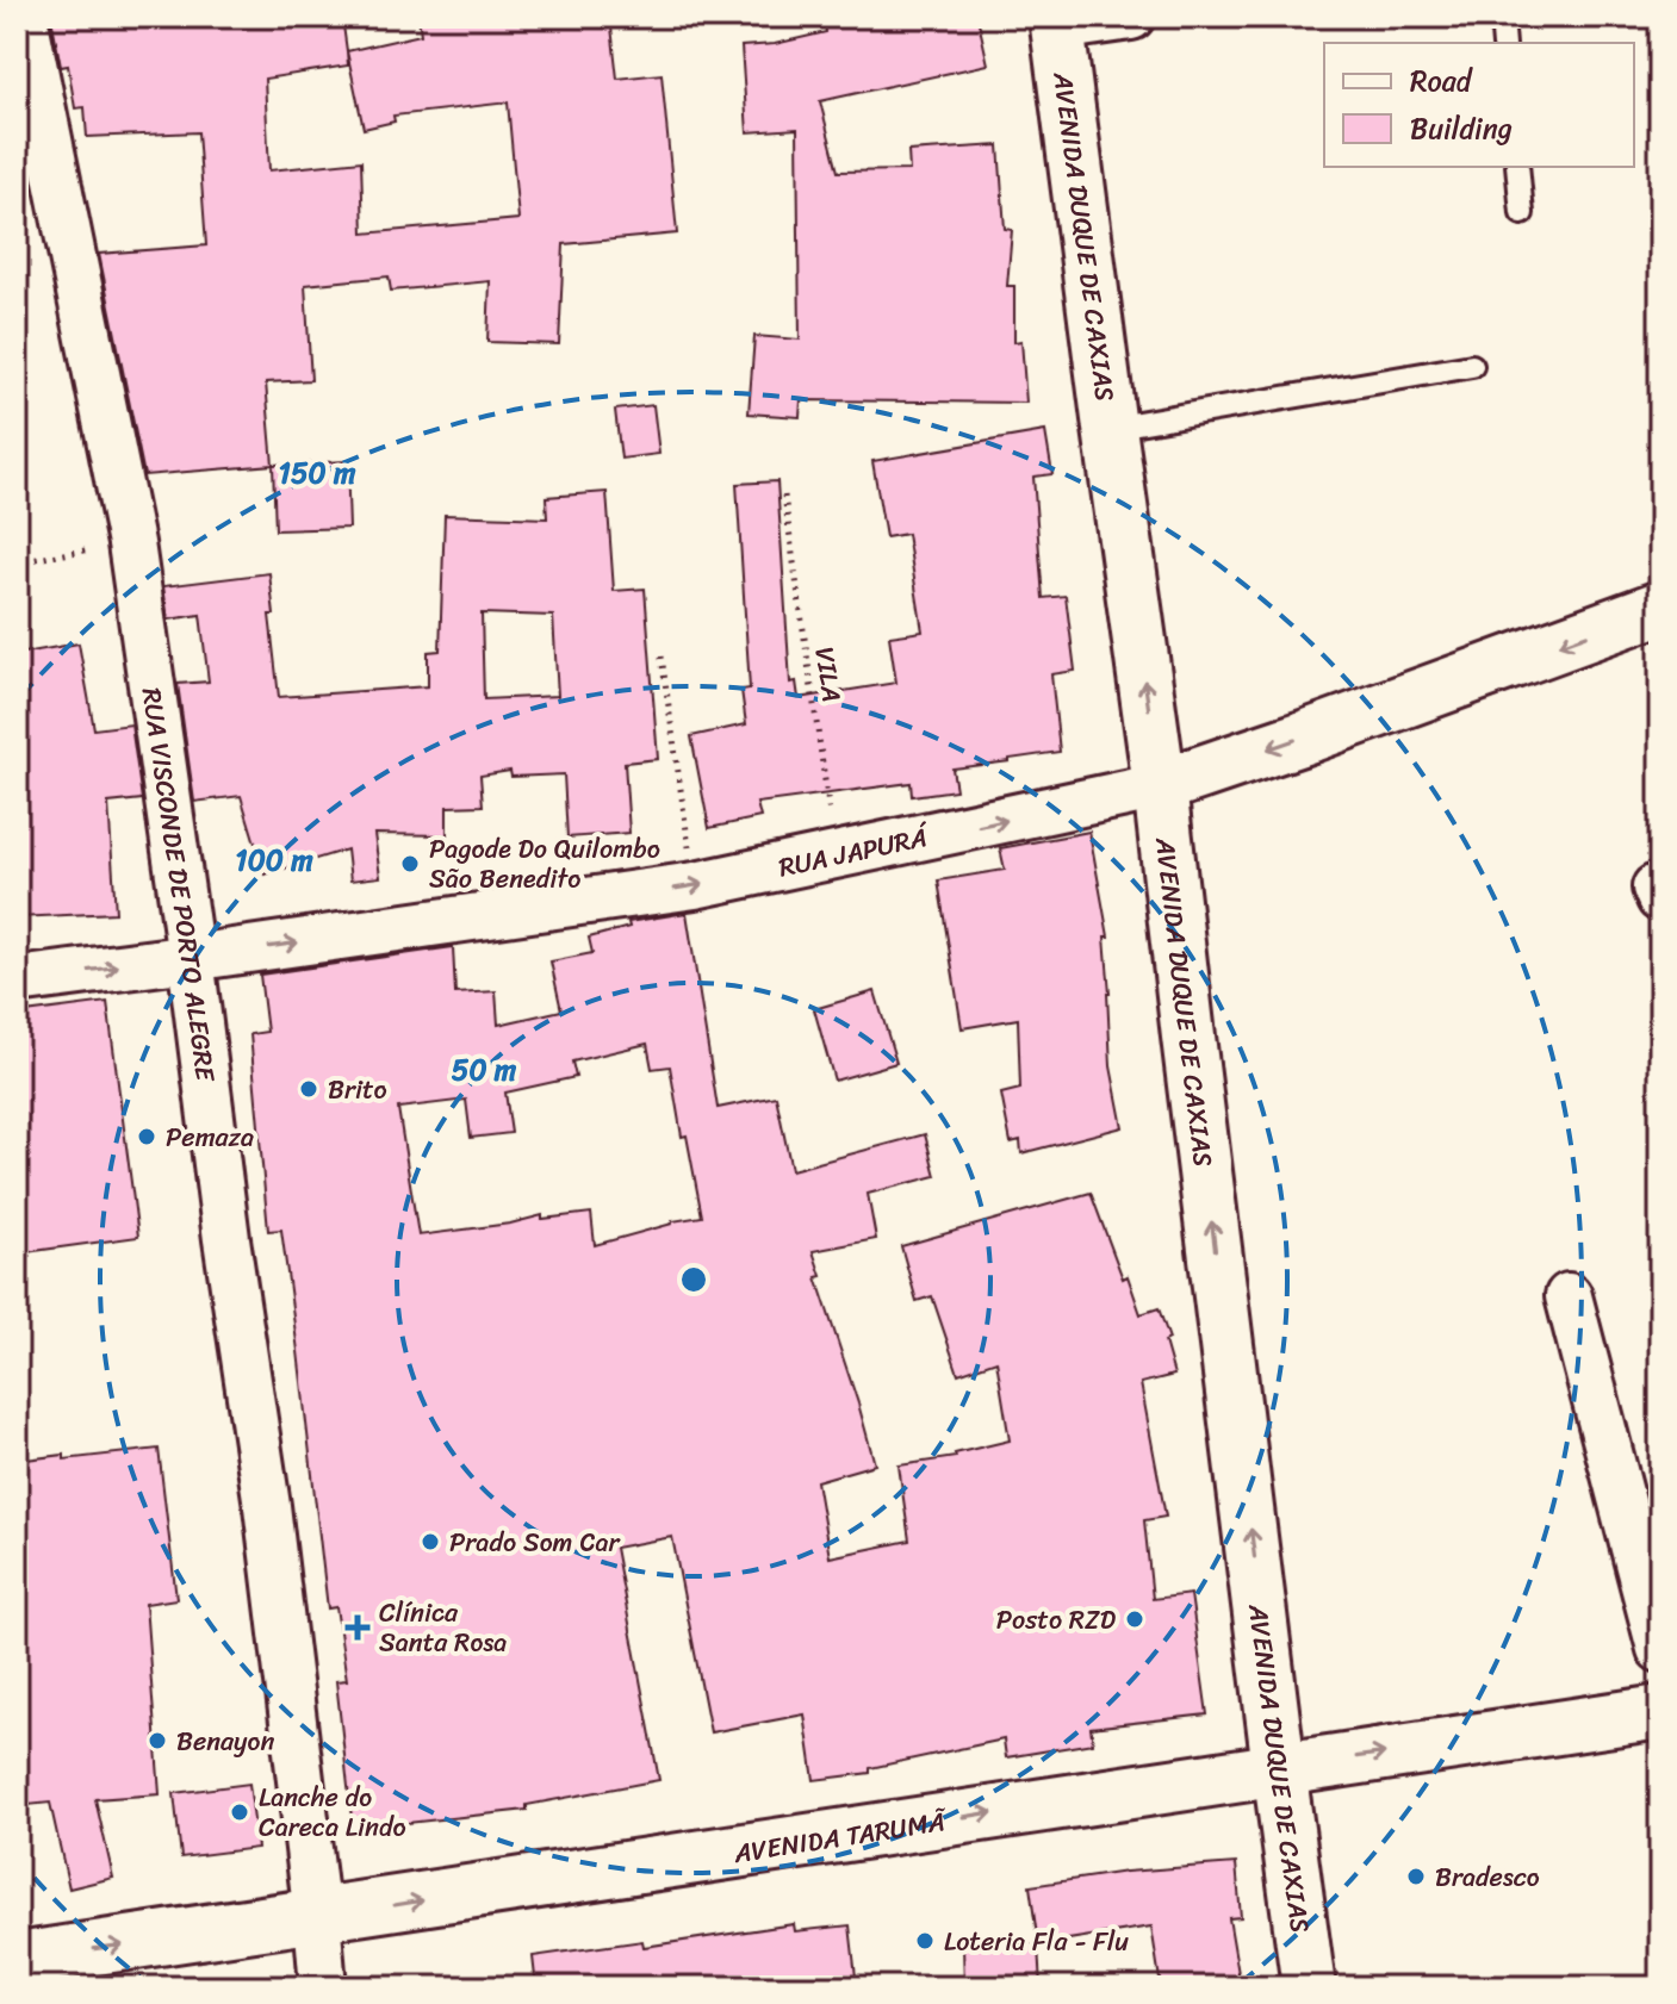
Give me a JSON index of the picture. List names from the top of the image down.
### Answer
{
  "streets": {
    "street": [
      "AVENIDA DUQUE DE CAXIAS",
      "RUA JAPURÁ",
      "RUA VISCONDE DE PORTO ALEGRE",
      "AVENIDA TARUMÃ"
    ],
    "path": ["VILA"]
  },
  "crossings": [
    ["AVENIDA DUQUE DE CAXIAS", "RUA JAPURÁ"],
    ["AVENIDA DUQUE DE CAXIAS", "AVENIDA TARUMÃ"],
    ["VILA", "RUA JAPURÁ"],
    ["RUA JAPURÁ", "RUA VISCONDE DE PORTO ALEGRE"],
    ["RUA VISCONDE DE PORTO ALEGRE", "AVENIDA TARUMÃ"]
  ],
  "one_way": ["AVENIDA DUQUE DE CAXIAS", "AVENIDA TARUMÃ"],
  "places": {
    "other": [
      "Pagode Do Quilombo São Benedito",
      "Brito",
      "Pemaza",
      "Prado Som Car",
      "Posto RZD",
      "Benayon",
      "Lanche do Careca Lindo",
      "Bradesco",
      "Loteria Fla - Flu"
    ],
    "health": ["Clínica Santa Rosa"]
  },
  "legend": ["Road", "Building"],
  "rings": ["150 m", "100 m", "50 m"]
}
